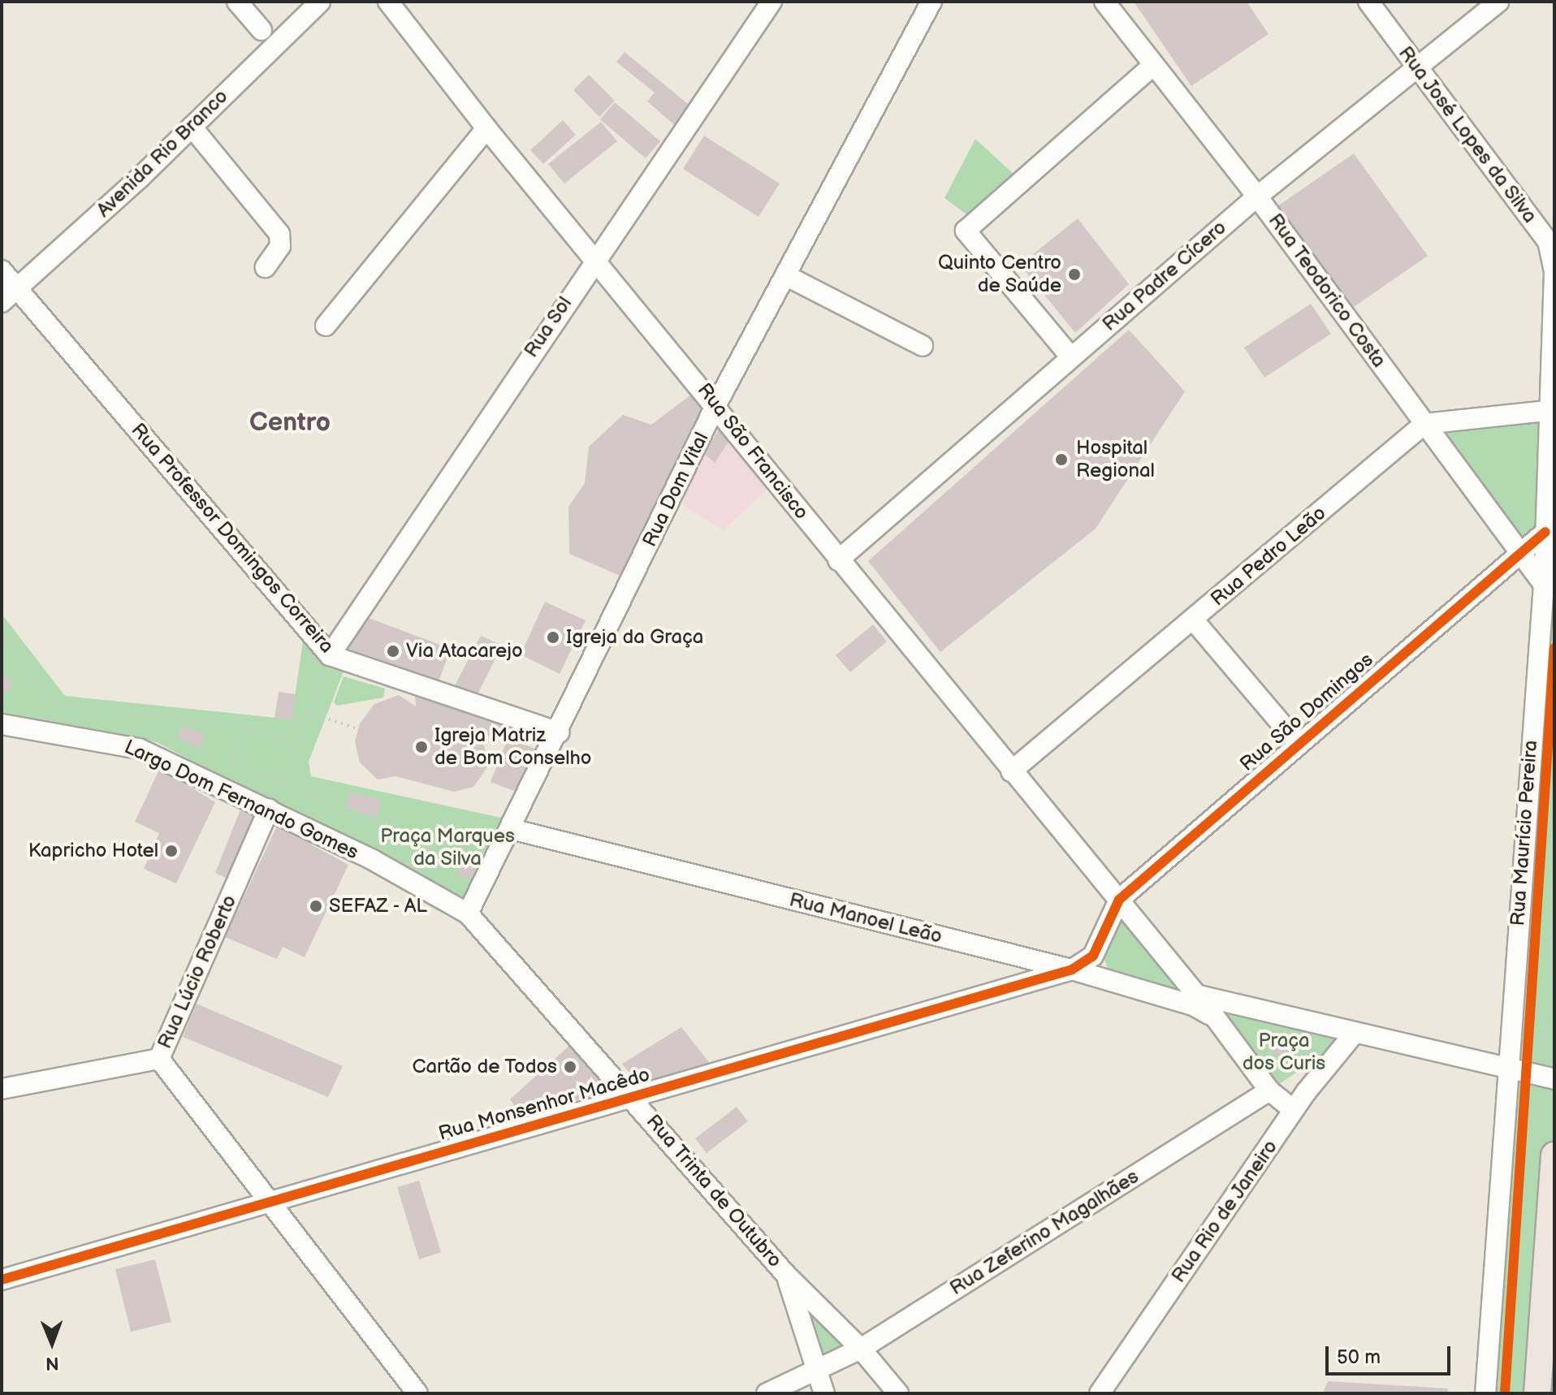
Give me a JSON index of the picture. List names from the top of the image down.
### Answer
{
  "streets": {
    "street": [
      "Rua José Lopes da Silva",
      "Avenida Rio Branco",
      "Rua Padre Cícero",
      "Rua Teodorico Costa",
      "Rua Sol",
      "Rua São Francisco",
      "Rua Dom Vital",
      "Rua Professor Domingos Correira",
      "Rua Pedro Leão",
      "Rua São Domingos",
      "Largo Dom Fernando Gomes",
      "Rua Maurício Pereira",
      "Rua Manoel Leão",
      "Rua Lúcio Roberto",
      "Rua Monsenhor Macêdo",
      "Rua Trinta de Outubro",
      "Rua Rio de Janeiro",
      "Rua Zeferino Magalhães"
    ]
  },
  "crossings": [
    ["Rua José Lopes da Silva", "Rua Padre Cícero"],
    ["Rua José Lopes da Silva", "Rua Maurício Pereira"],
    ["Avenida Rio Branco", "Rua Professor Domingos Correira"],
    ["Rua Padre Cícero", "Rua Teodorico Costa"],
    ["Rua Padre Cícero", "Rua São Francisco"],
    ["Rua Teodorico Costa", "Rua Pedro Leão"],
    ["Rua Teodorico Costa", "Rua São Domingos"],
    ["Rua Teodorico Costa", "Rua Maurício Pereira"],
    ["Rua Sol", "Rua São Francisco"],
    ["Rua Sol", "Rua Professor Domingos Correira"],
    ["Rua São Francisco", "Rua Dom Vital"],
    ["Rua São Francisco", "Rua Pedro Leão"],
    ["Rua São Francisco", "Rua São Domingos"],
    ["Rua São Francisco", "Rua Manoel Leão"],
    ["Rua São Francisco", "Rua Monsenhor Macêdo"],
    ["Rua São Francisco", "Rua Rio de Janeiro"],
    ["Rua São Francisco", "Rua Zeferino Magalhães"],
    ["Rua Dom Vital", "Rua Professor Domingos Correira"],
    ["Rua Dom Vital", "Largo Dom Fernando Gomes"],
    ["Rua Dom Vital", "Rua Manoel Leão"],
    ["Rua Dom Vital", "Rua Trinta de Outubro"],
    ["Rua São Domingos", "Rua Maurício Pereira"],
    ["Rua São Domingos", "Rua Monsenhor Macêdo"],
    ["Largo Dom Fernando Gomes", "Rua Lúcio Roberto"],
    ["Largo Dom Fernando Gomes", "Rua Trinta de Outubro"],
    ["Rua Manoel Leão", "Rua Monsenhor Macêdo"],
    ["Rua Monsenhor Macêdo", "Rua Trinta de Outubro"],
    ["Rua Trinta de Outubro", "Rua Zeferino Magalhães"]
  ],
  "districts": ["Centro"],
  "parks": ["Praça Marques da Silva", "Praça dos Curis"],
  "places": [
    "Quinto Centro de Saúde",
    "Hospital Regional",
    "Igreja da Graça",
    "Via Atacarejo",
    "Igreja Matriz de Bom Conselho",
    "Kapricho Hotel",
    "SEFAZ - AL",
    "Cartão de Todos"
  ],
  "scale_bar": "50 m",
  "north": "bottom"
}
